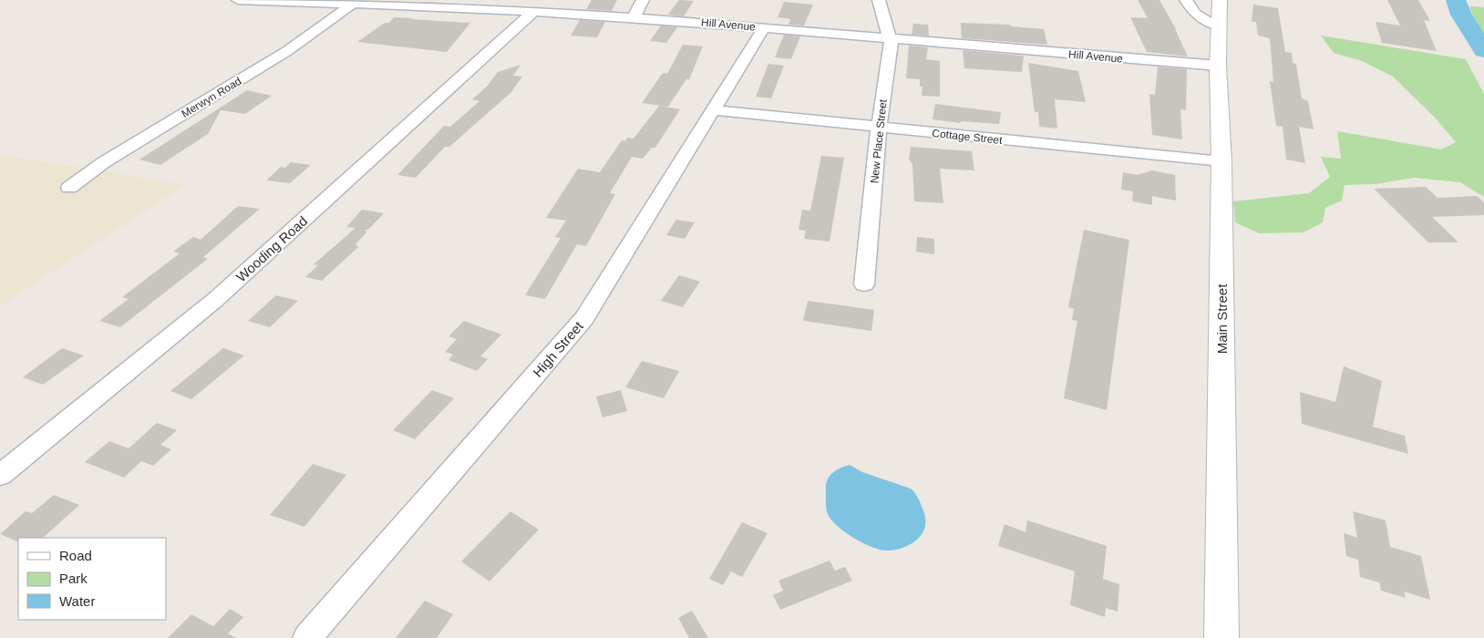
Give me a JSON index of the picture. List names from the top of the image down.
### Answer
{
  "streets": {
    "main road": ["Main Street"],
    "street": [
      "Hill Avenue",
      "Merwyn Road",
      "Cottage Street",
      "New Place Street",
      "Wooding Road",
      "High Street"
    ]
  },
  "crossings": [
    ["Hill Avenue", "Merwyn Road"],
    ["Hill Avenue", "New Place Street"],
    ["Hill Avenue", "Wooding Road"],
    ["Hill Avenue", "Main Street"],
    ["Hill Avenue", "High Street"],
    ["Cottage Street", "New Place Street"],
    ["Cottage Street", "Main Street"],
    ["Cottage Street", "High Street"]
  ],
  "legend": ["Road", "Park", "Water"]
}
